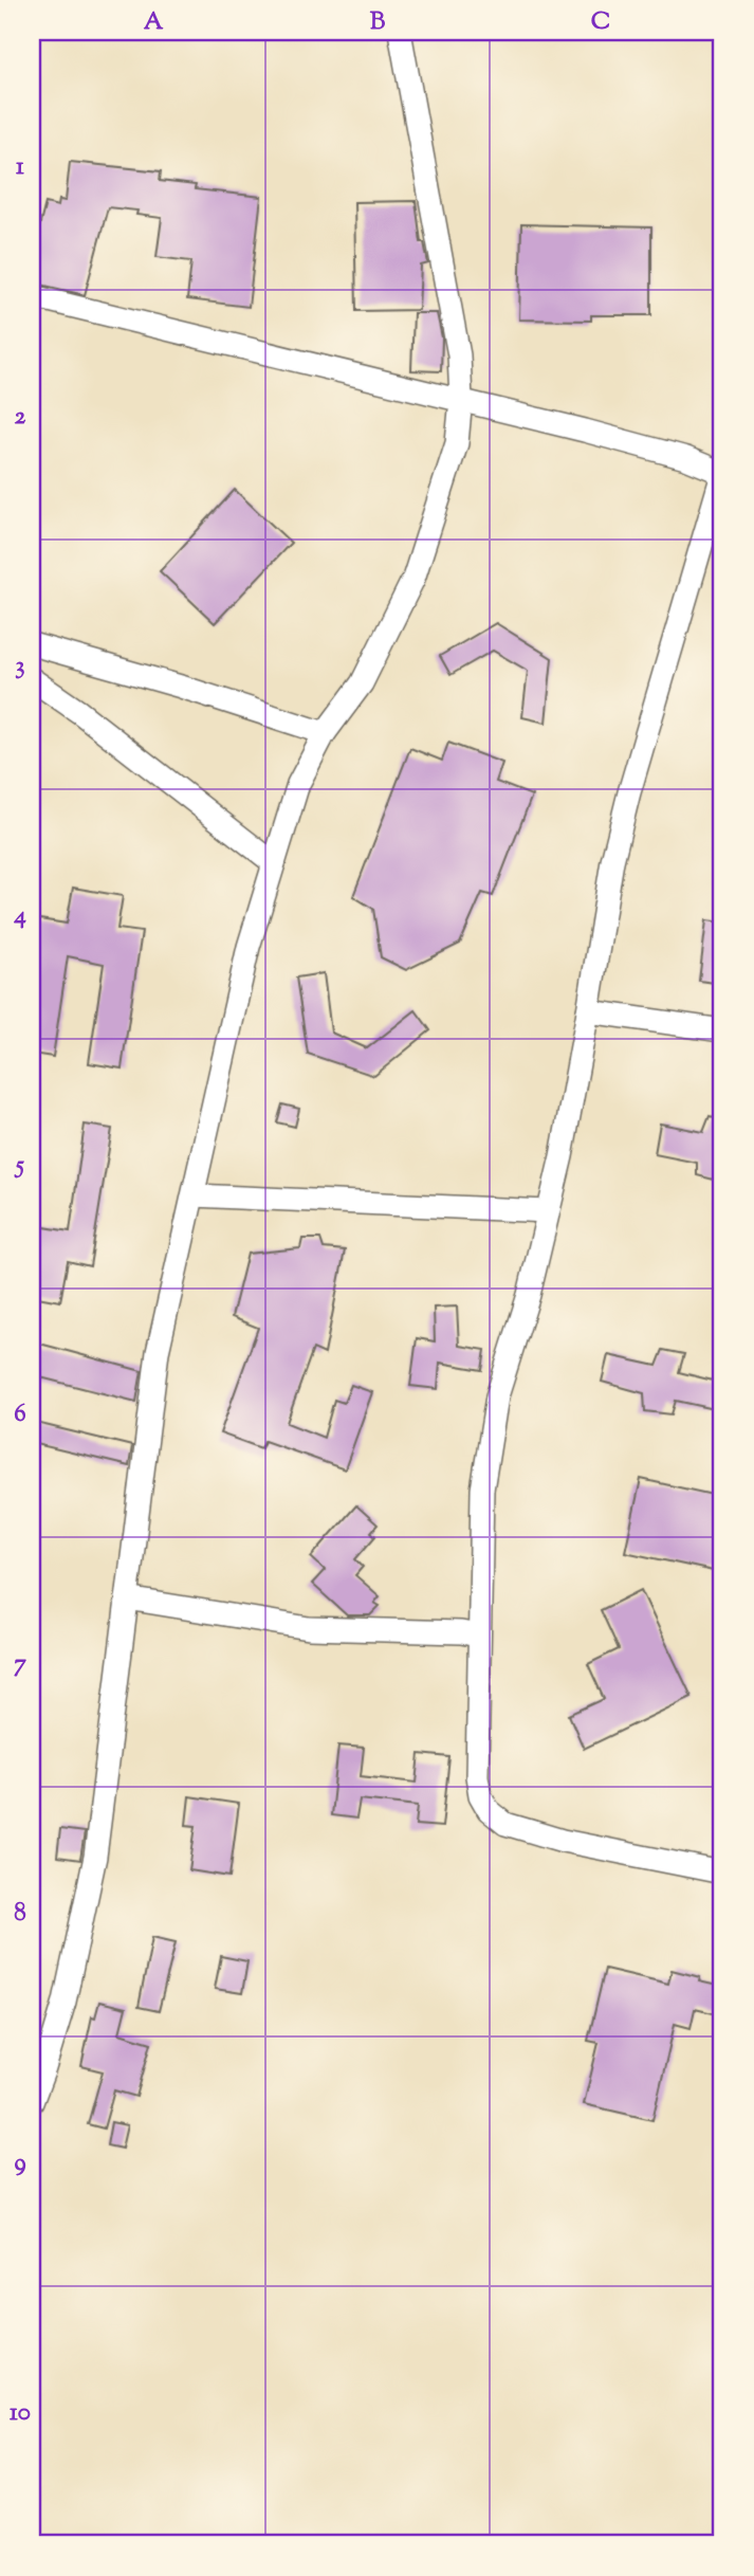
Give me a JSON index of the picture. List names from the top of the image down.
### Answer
{
  "grid": {
    "columns": ["A", "B", "C"],
    "rows": [
      "1",
      "2",
      "3",
      "4",
      "5",
      "6",
      "7",
      "8",
      "9",
      "10"
    ]
  }
}
